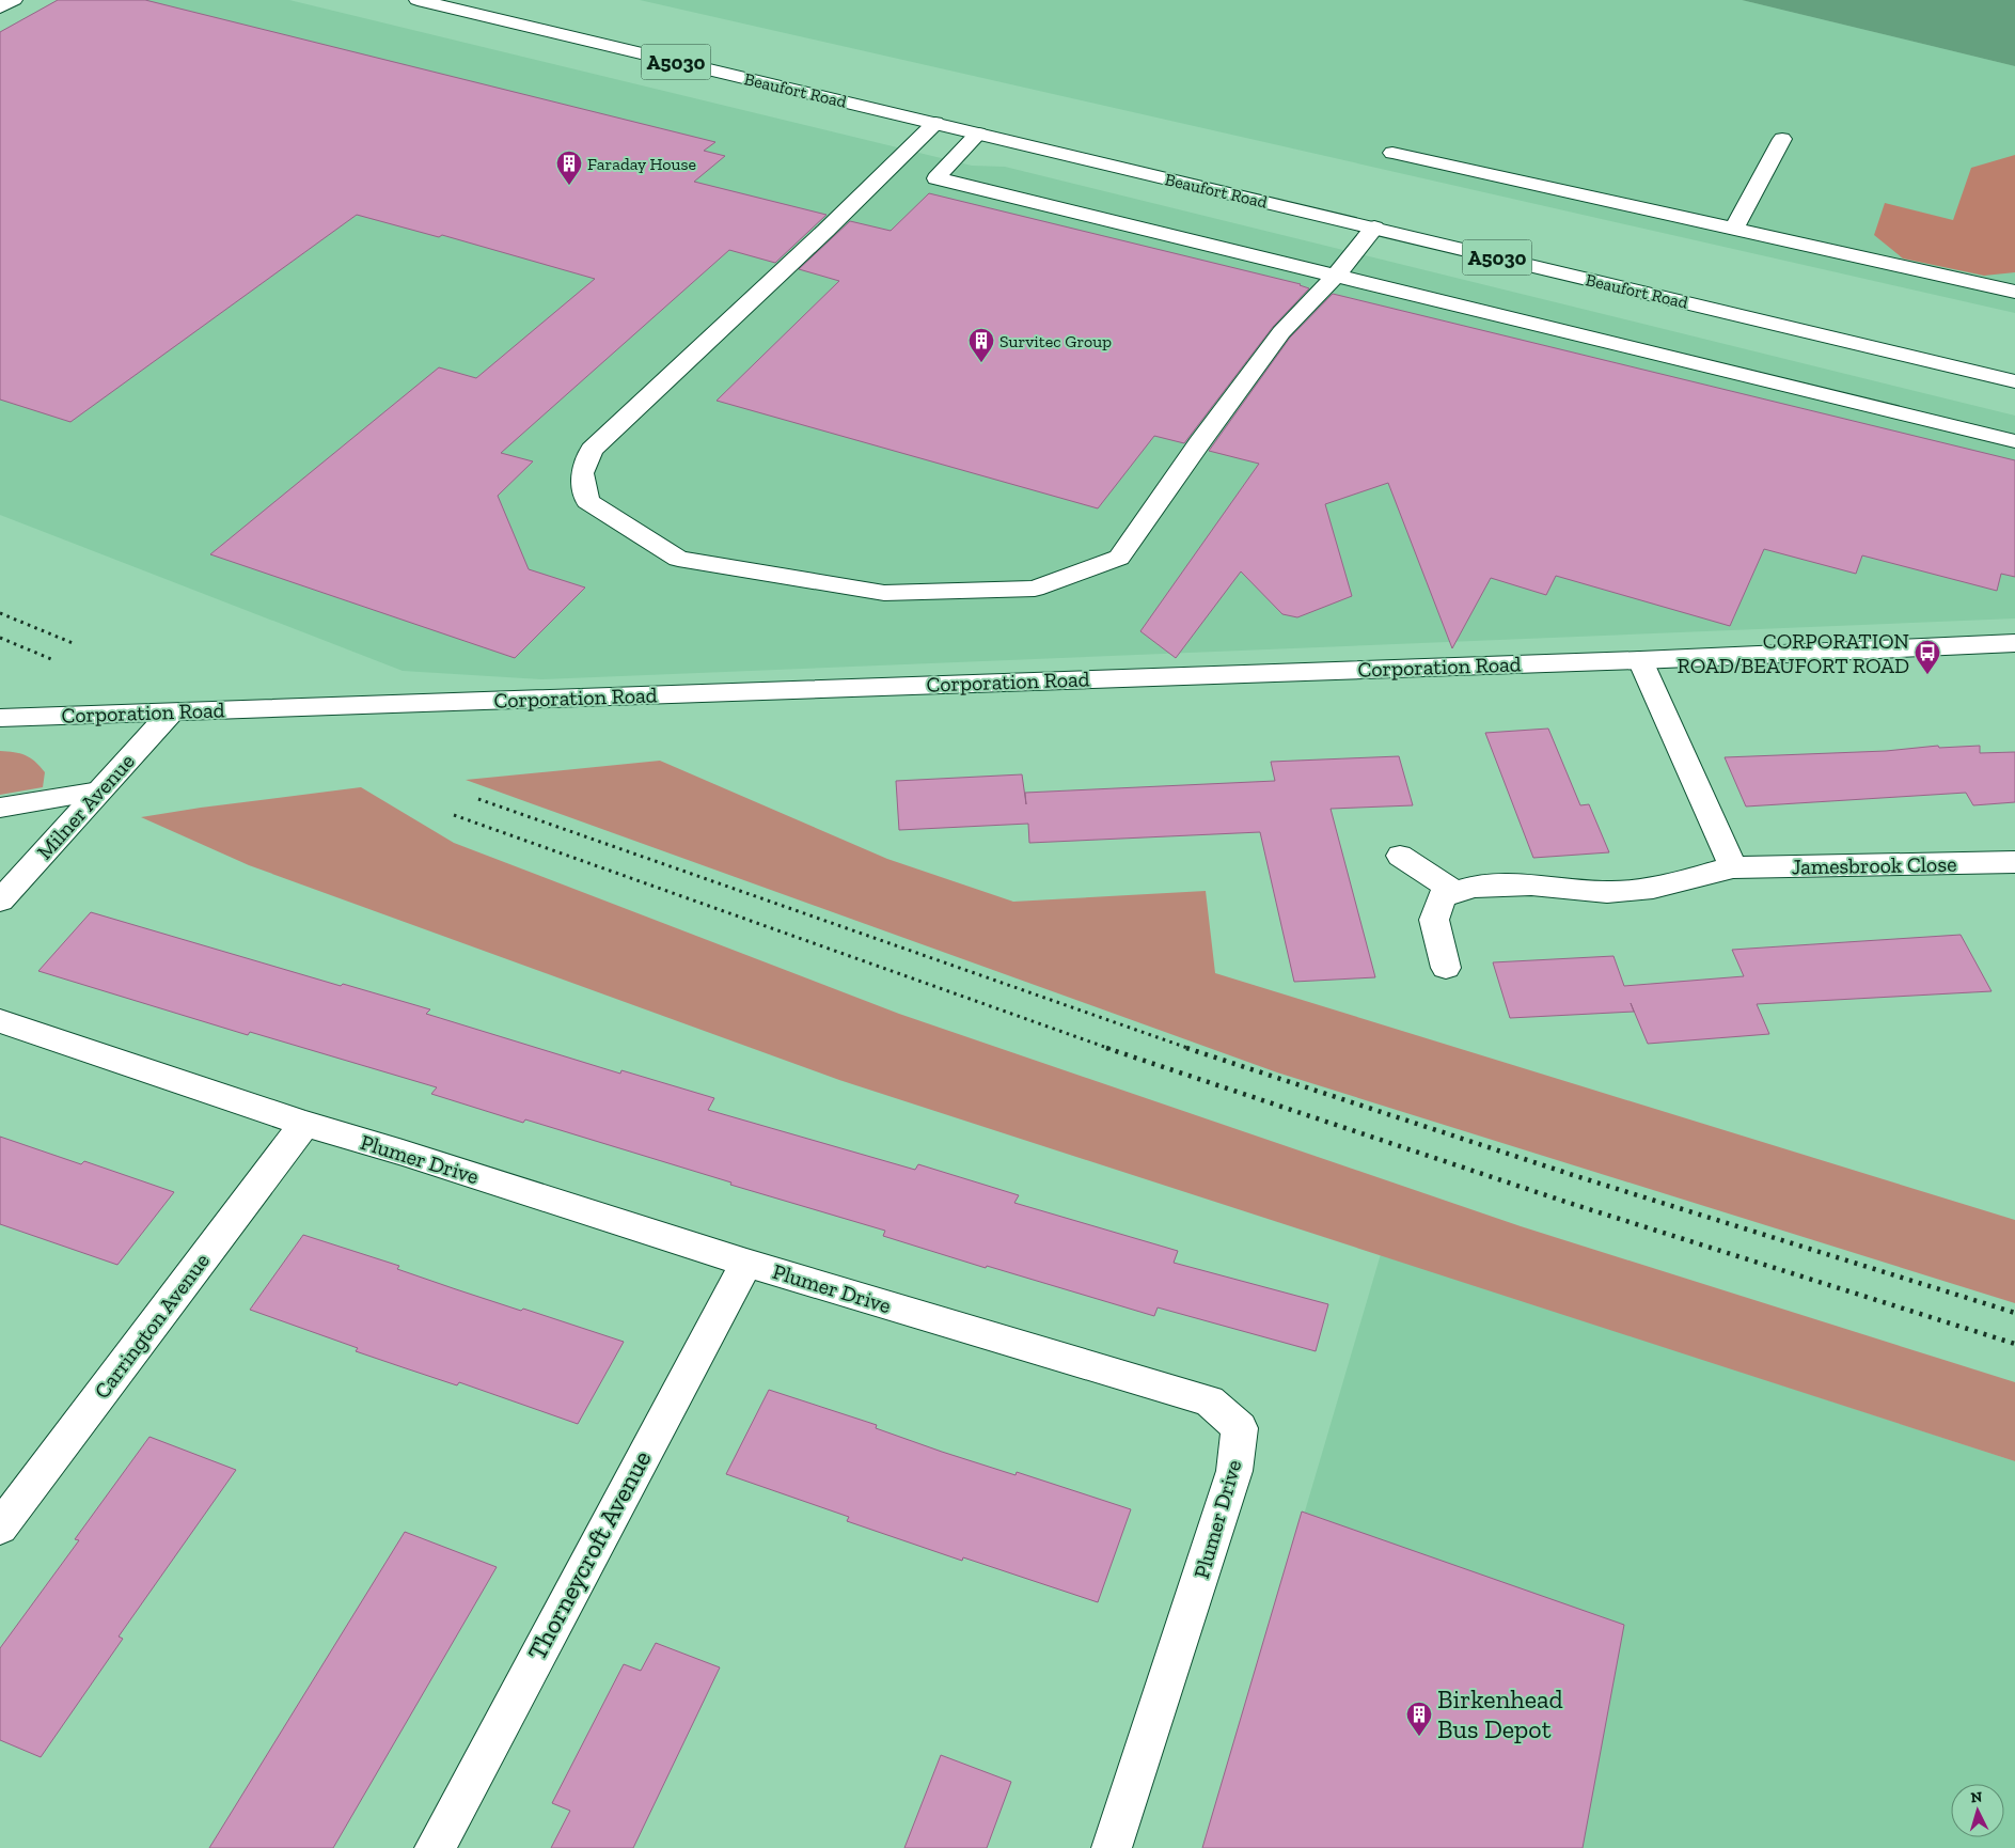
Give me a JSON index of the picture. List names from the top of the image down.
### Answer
{
  "streets": {
    "street": [
      "A5030",
      "Beaufort Road",
      "Corporation Road",
      "Milner Avenue",
      "Jamesbrook Close",
      "Plumer Drive",
      "Carrington Avenue",
      "Thorneycroft Avenue"
    ]
  },
  "crossings": [
    ["Corporation Road", "Milner Avenue"],
    ["Plumer Drive", "Carrington Avenue"],
    ["Plumer Drive", "Thorneycroft Avenue"]
  ],
  "places": {
    "building": ["Faraday House", "Survitec Group", "Birkenhead Bus Depot"],
    "bus stop": ["CORPORATION ROAD/BEAUFORT ROAD"]
  },
  "north": "top"
}
